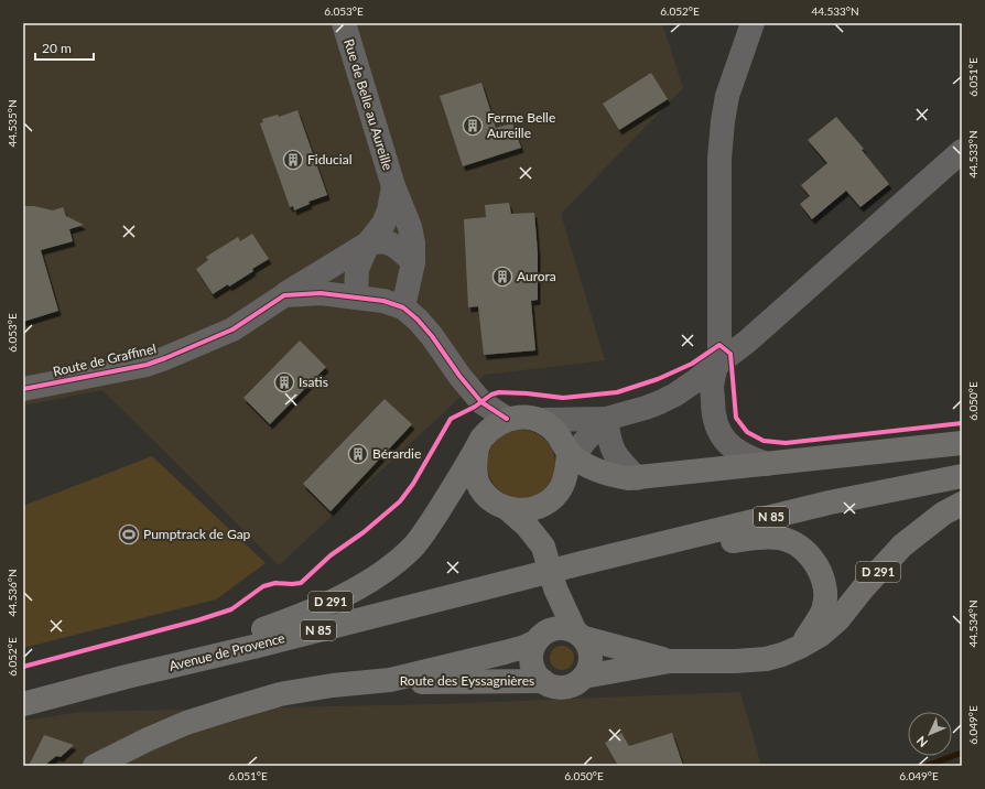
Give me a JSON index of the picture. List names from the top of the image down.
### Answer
{
  "streets": {
    "main road": [
      "N 85",
      "D 291",
      "Avenue de Provence",
      "Route des Eyssagnières"
    ],
    "street": ["Rue de Belle au Aureille", "Route de Graffinel"]
  },
  "crossings": [
    ["Rue de Belle au Aureille", "Route de Graffinel"],
    ["Route de Graffinel", "D 291"],
    ["N 85", "Avenue de Provence"],
    ["D 291", "Avenue de Provence"],
    ["D 291", "Route des Eyssagnières"]
  ],
  "places": {
    "building": [
      "Ferme Belle Aureille",
      "Fiducial",
      "Aurora",
      "Isatis",
      "Bérardie"
    ],
    "sports": ["Pumptrack de Gap"]
  },
  "scale_bar": "20 m",
  "north": "bottom left",
  "coordinates": [
    "6.053°E",
    "6.052°E",
    "44.533°N",
    "6.051°E",
    "44.535°N",
    "6.050°E",
    "44.536°N",
    "44.534°N",
    "6.049°E"
  ]
}
